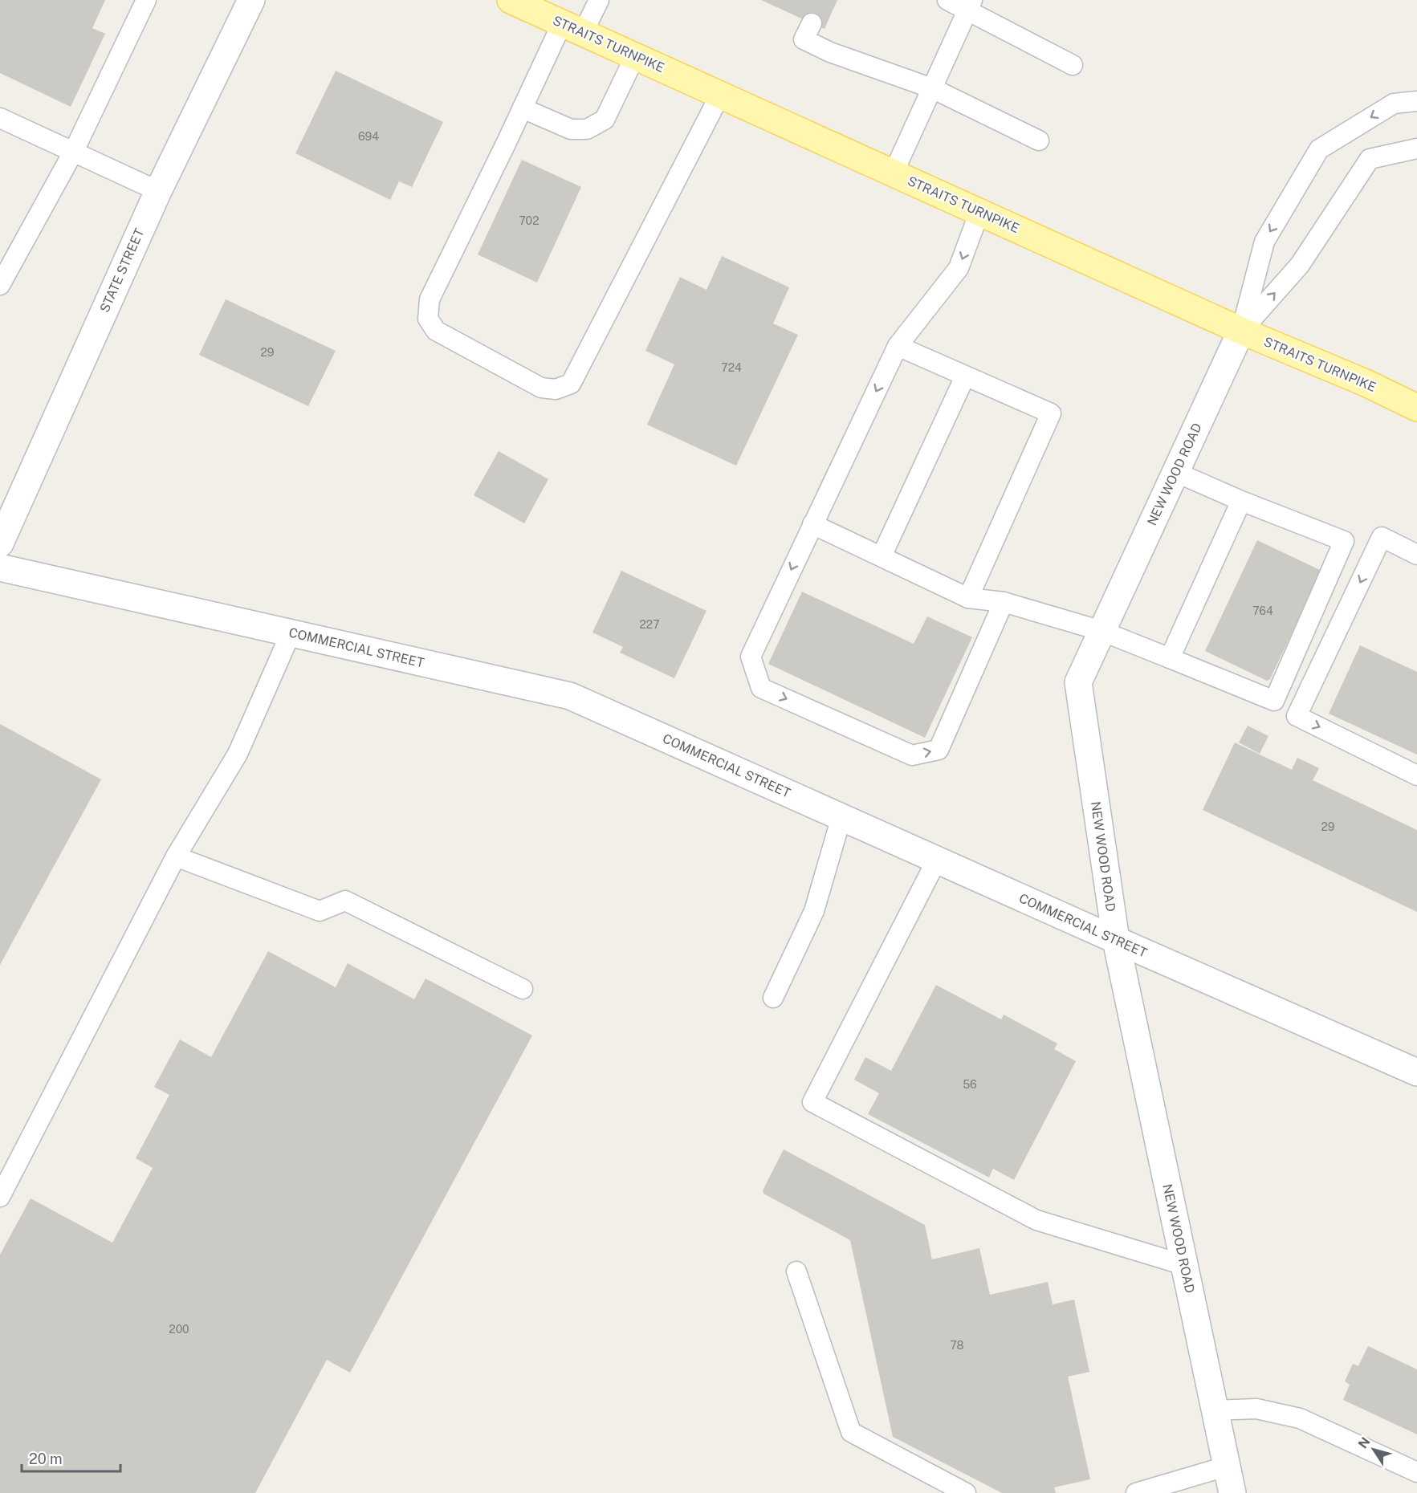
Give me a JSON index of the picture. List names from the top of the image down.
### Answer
{
  "streets": {
    "main road": ["STRAITS TURNPIKE"],
    "street": ["STATE STREET", "NEW WOOD ROAD", "COMMERCIAL STREET"]
  },
  "crossings": [
    ["STRAITS TURNPIKE", "NEW WOOD ROAD"],
    ["NEW WOOD ROAD", "COMMERCIAL STREET"]
  ],
  "house_numbers": [
    "694",
    "702",
    "29",
    "724",
    "764",
    "227",
    "29",
    "56",
    "200",
    "78"
  ],
  "scale_bar": "20 m",
  "north": "top left"
}
